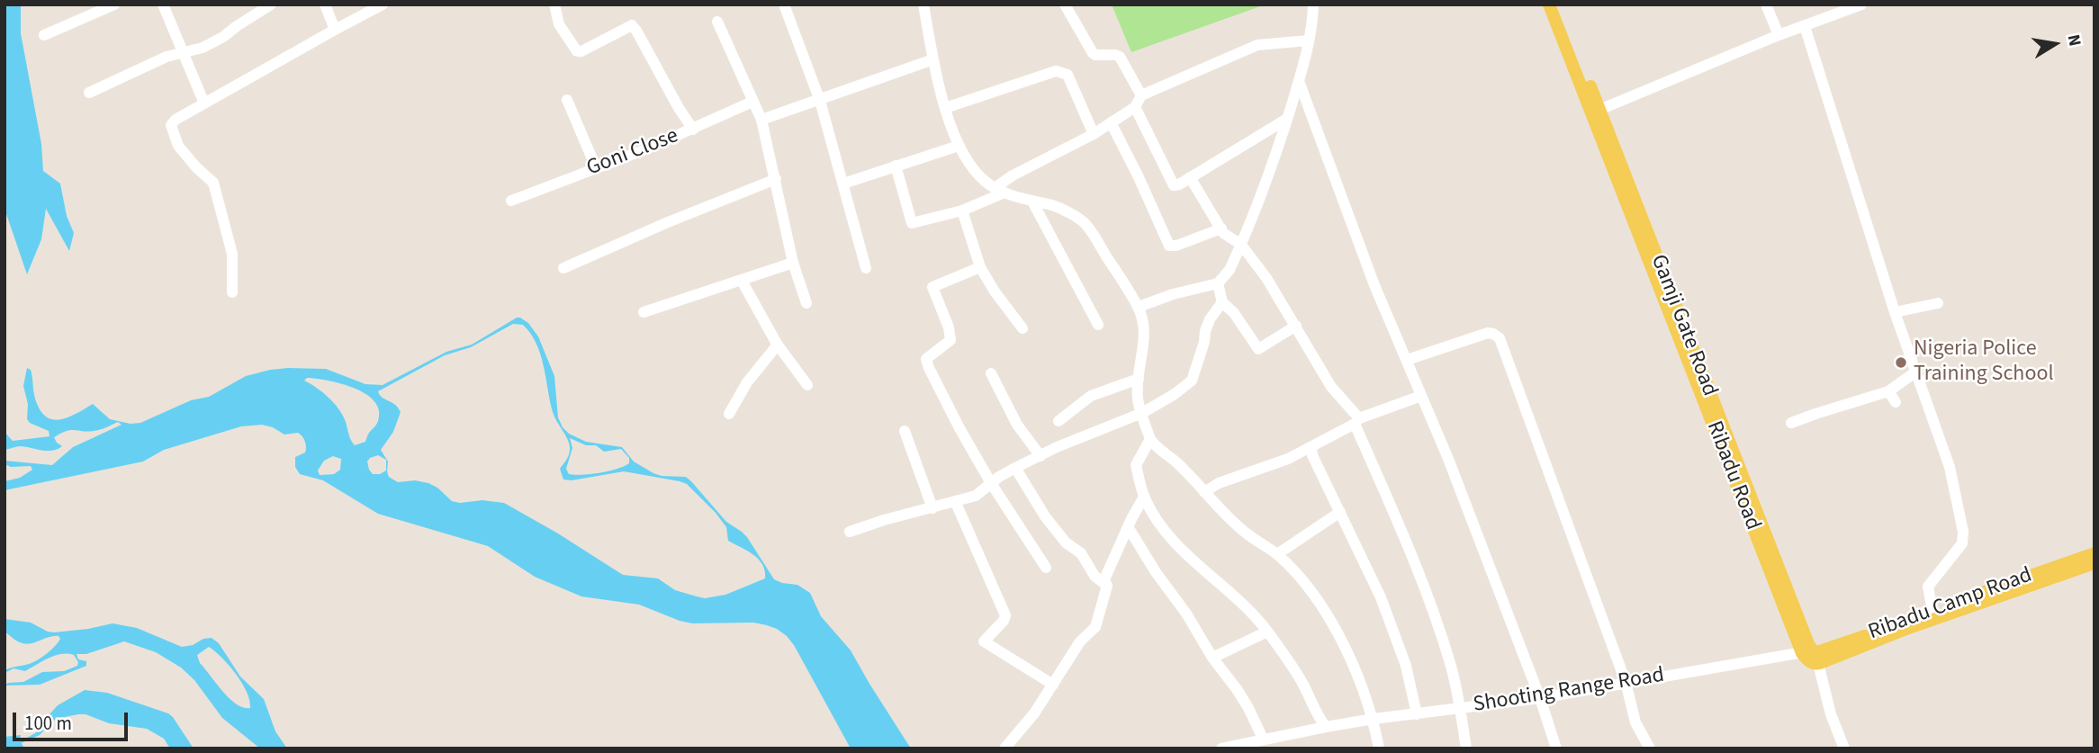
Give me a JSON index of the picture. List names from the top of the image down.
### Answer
{
  "streets": {
    "main road": ["Gamji Gate Road", "Ribadu Camp Road"],
    "street": ["Goni Close", "Shooting Range Road"]
  },
  "crossings": [
    ["Gamji Gate Road", "Ribadu Camp Road"],
    ["Gamji Gate Road", "Shooting Range Road"],
    ["Ribadu Camp Road", "Shooting Range Road"]
  ],
  "places": ["Nigeria Police Training School"],
  "scale_bar": "100 m",
  "north": "right"
}
